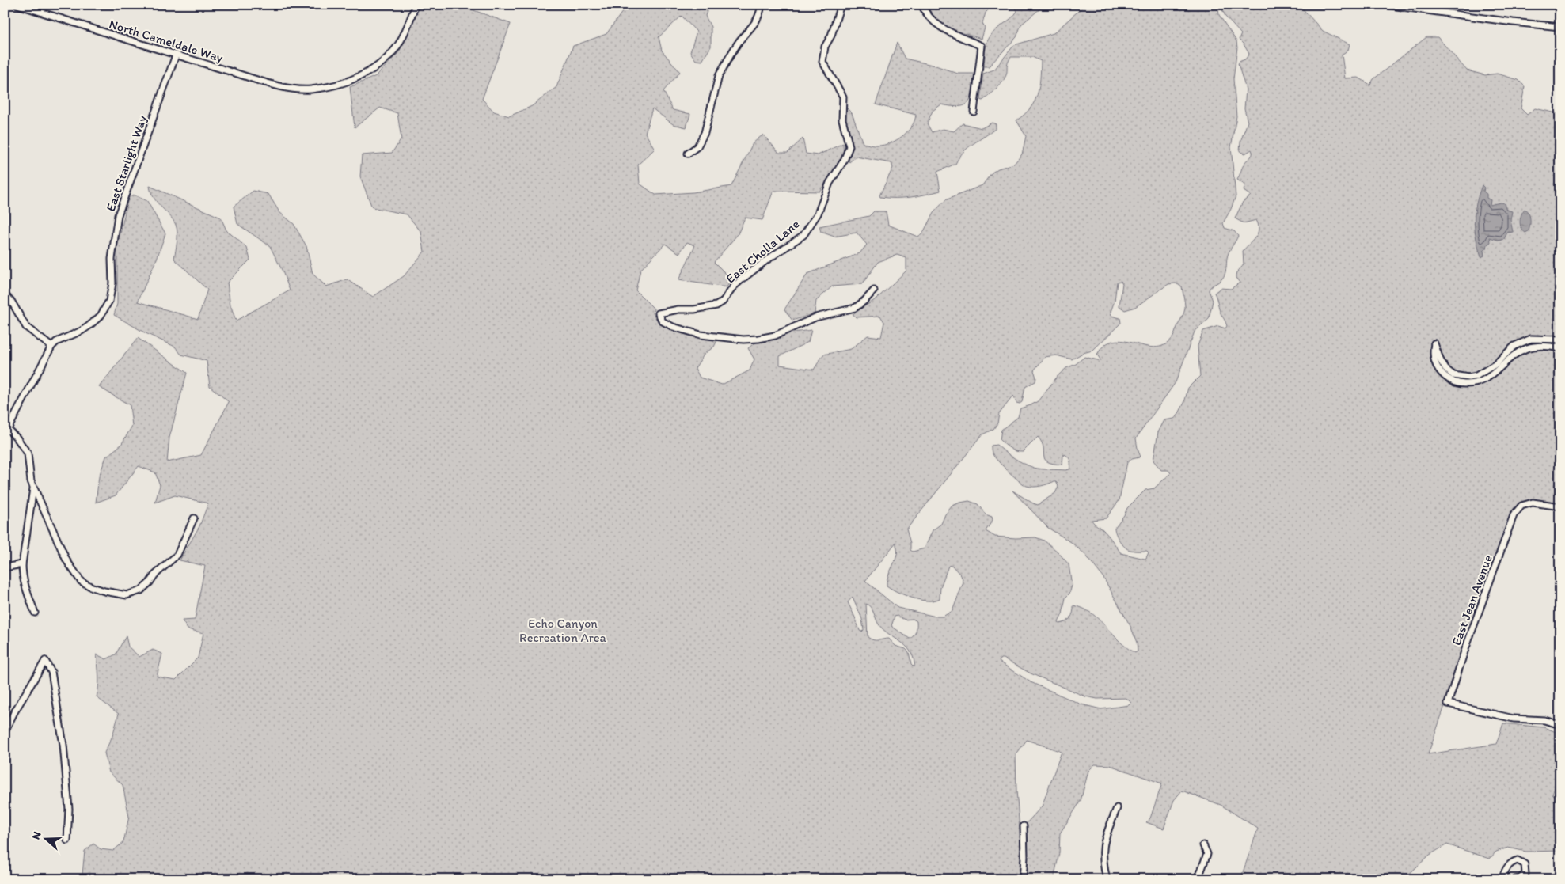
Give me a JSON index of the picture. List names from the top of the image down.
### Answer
{
  "streets": {
    "street": [
      "North Cameldale Way",
      "East Starlight Way",
      "East Cholla Lane",
      "East Jean Avenue"
    ]
  },
  "crossings": [
    ["North Cameldale Way", "East Starlight Way"]
  ],
  "parks": ["Echo Canyon Recreation Area"],
  "north": "left"
}
